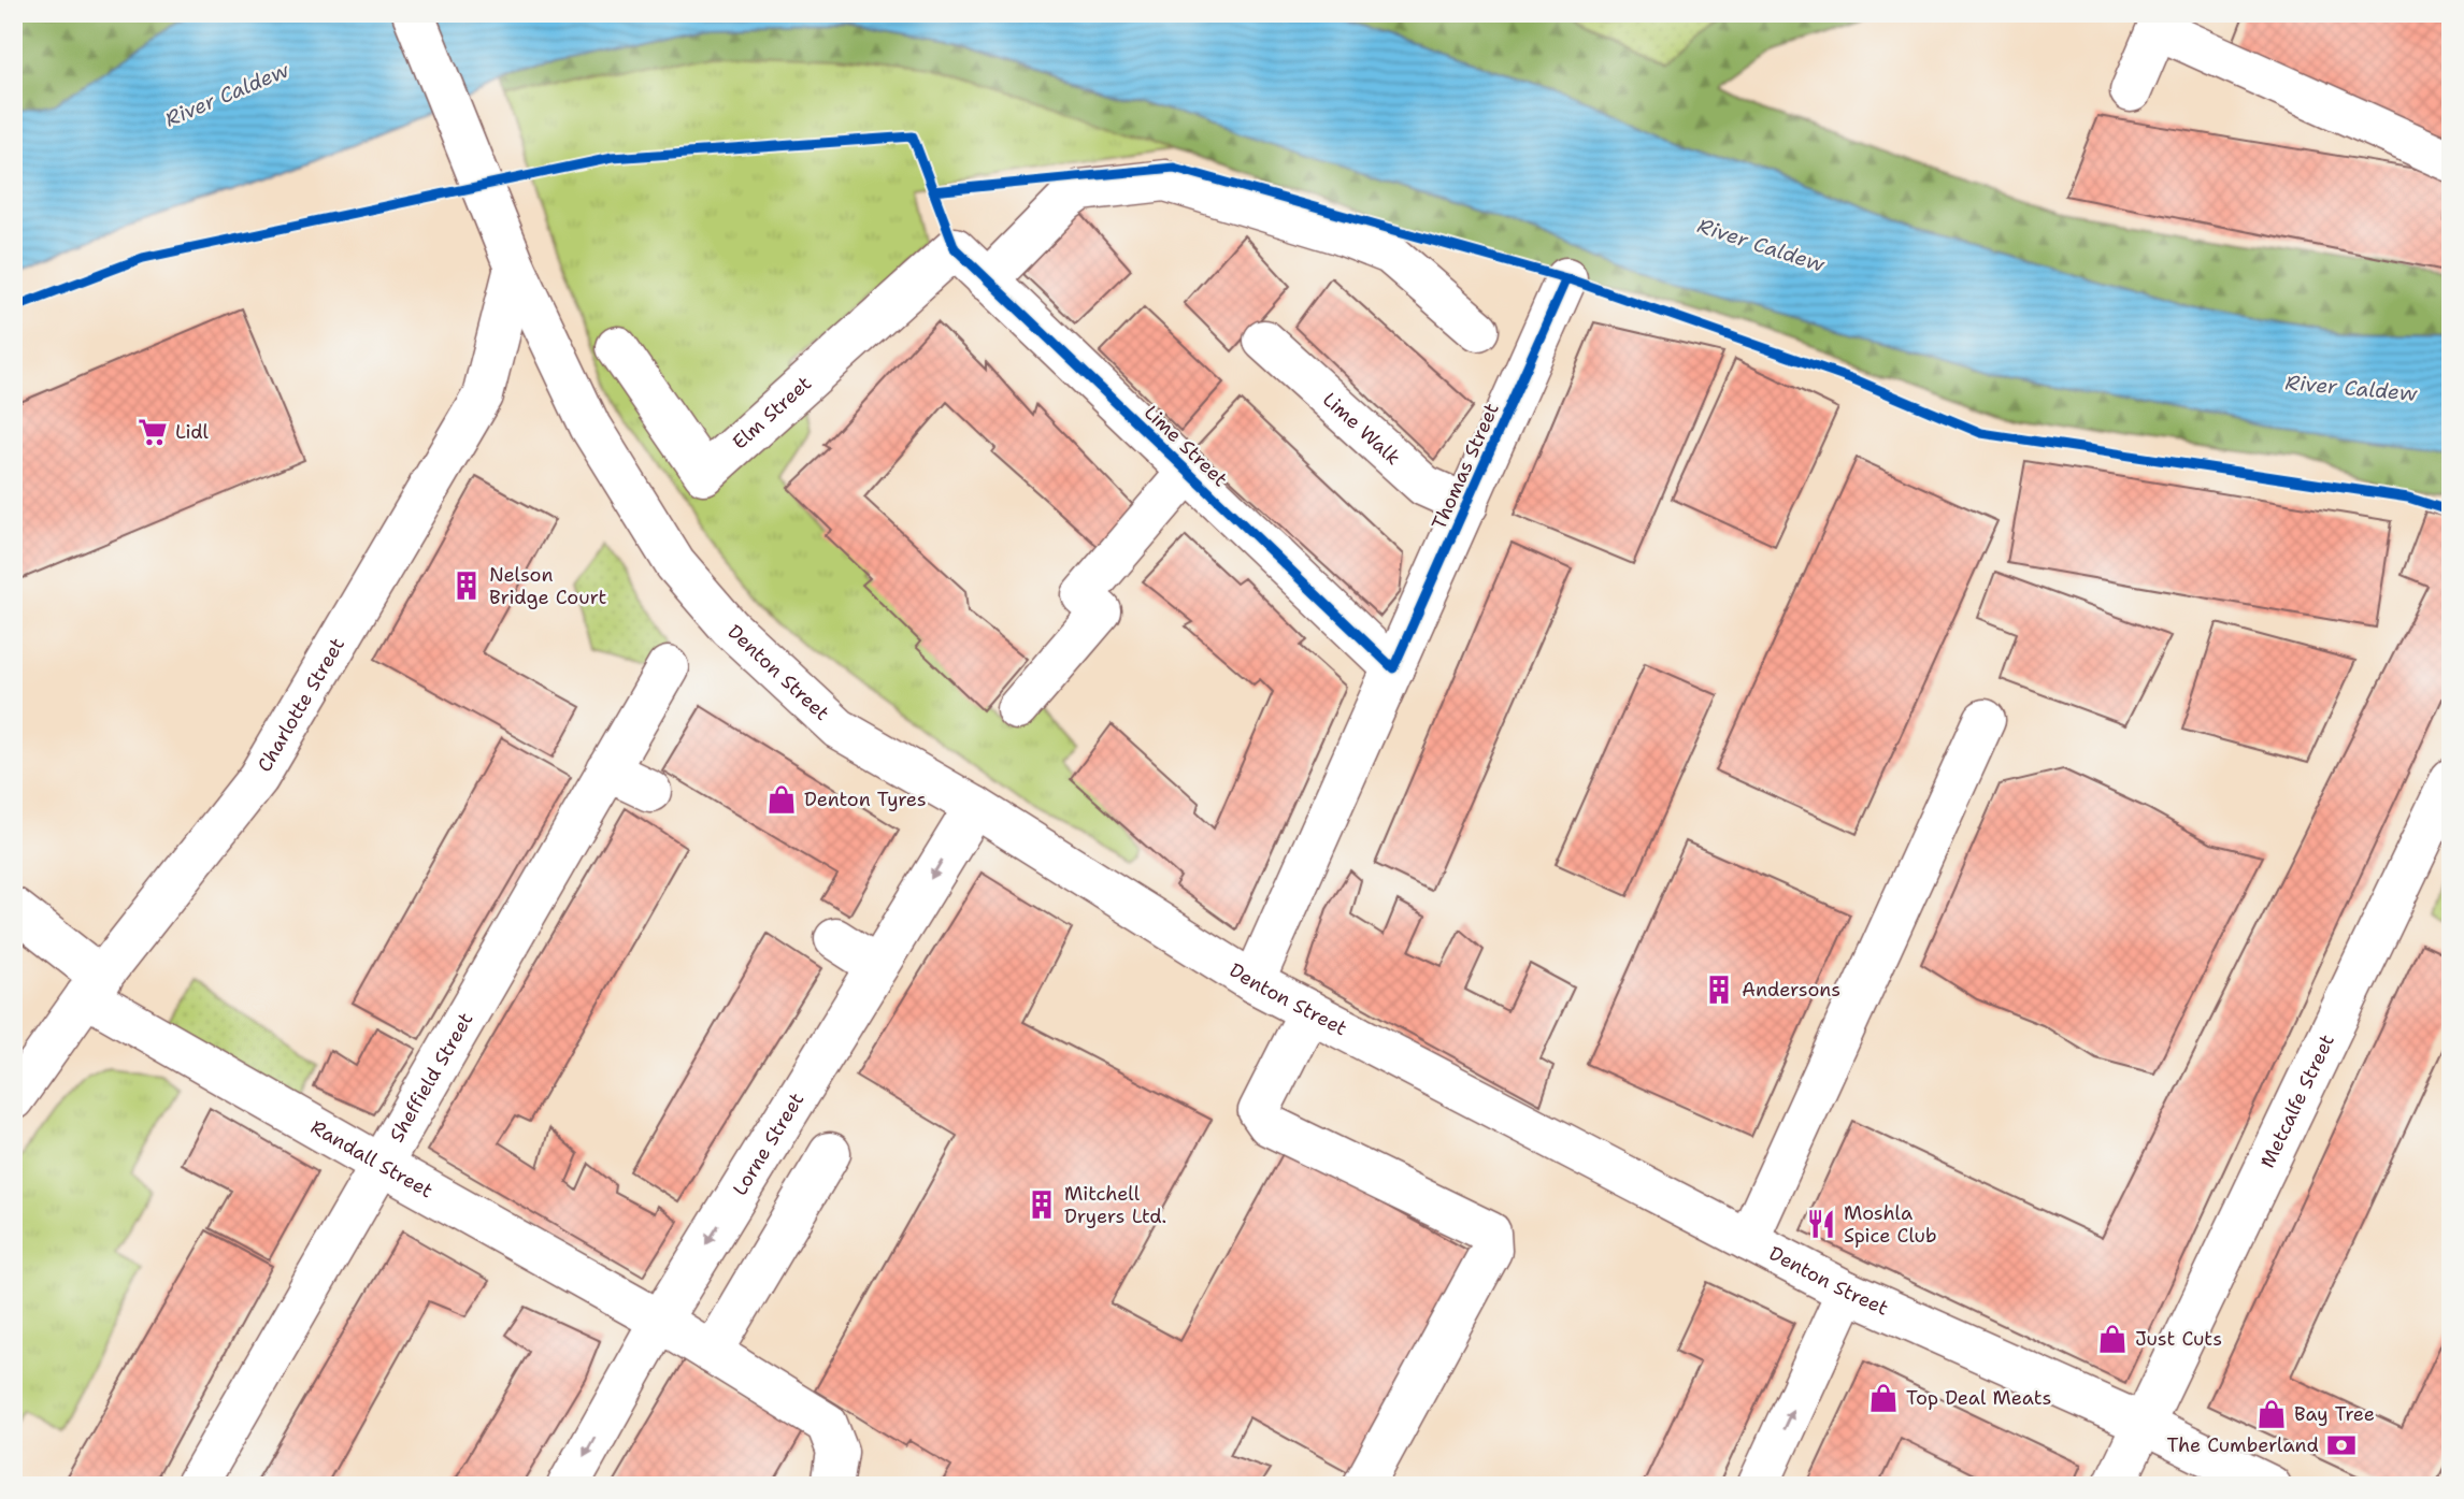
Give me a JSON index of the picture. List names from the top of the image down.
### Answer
{
  "streets": {
    "street": [
      "Elm Street",
      "Lime Walk",
      "Lime Street",
      "Thomas Street",
      "Denton Street",
      "Charlotte Street",
      "Sheffield Street",
      "Metcalfe Street",
      "Lorne Street",
      "Randall Street"
    ]
  },
  "crossings": [
    ["Elm Street", "Lime Street"],
    ["Lime Walk", "Thomas Street"],
    ["Lime Street", "Thomas Street"],
    ["Thomas Street", "Denton Street"],
    ["Denton Street", "Charlotte Street"],
    ["Denton Street", "Metcalfe Street"],
    ["Denton Street", "Lorne Street"],
    ["Charlotte Street", "Randall Street"],
    ["Sheffield Street", "Randall Street"],
    ["Lorne Street", "Randall Street"]
  ],
  "one_way": ["Lorne Street"],
  "water": ["River Caldew"],
  "places": {
    "supermarket": ["Lidl"],
    "building": ["Nelson Bridge Court", "Andersons", "Mitchell Dryers Ltd."],
    "shop": [
      "Denton Tyres",
      "Just Cuts",
      "Top Deal Meats",
      "Bay Tree"
    ],
    "restaurant": ["Moshla Spice Club"],
    "bank": ["The Cumberland"]
  }
}
